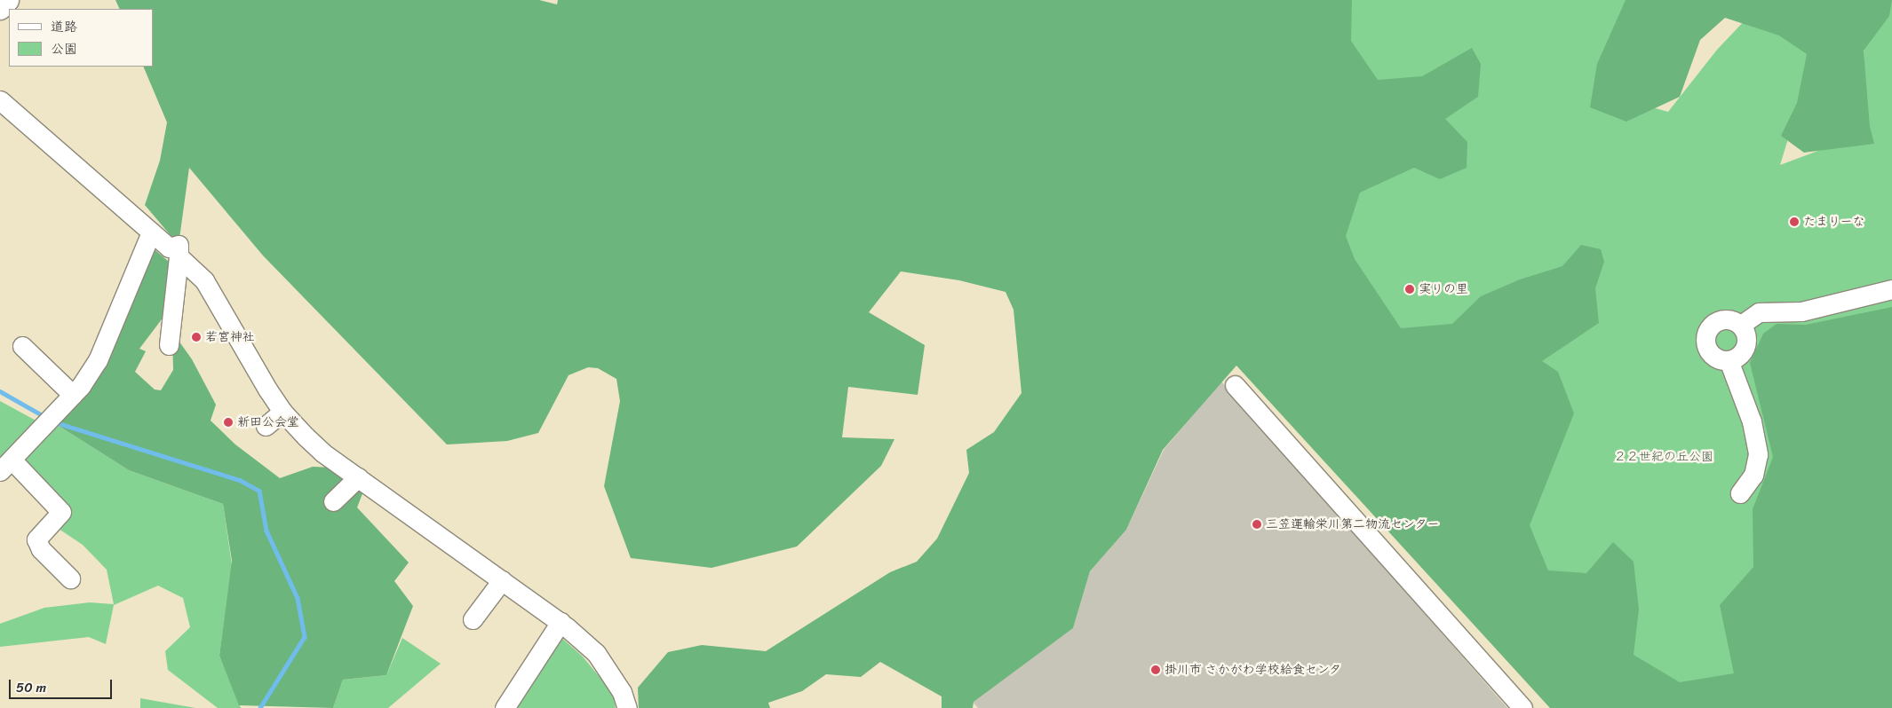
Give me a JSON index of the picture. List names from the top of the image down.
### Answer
{
  "parks": ["２２世紀の丘公園"],
  "places": [
    "たまりーな",
    "実りの里",
    "若宮神社",
    "新田公会堂",
    "三笠運輸栄川第二物流センター",
    "掛川市 さかがわ学校給食センタ"
  ],
  "legend": ["道路", "公園"],
  "scale_bar": "50 m"
}
